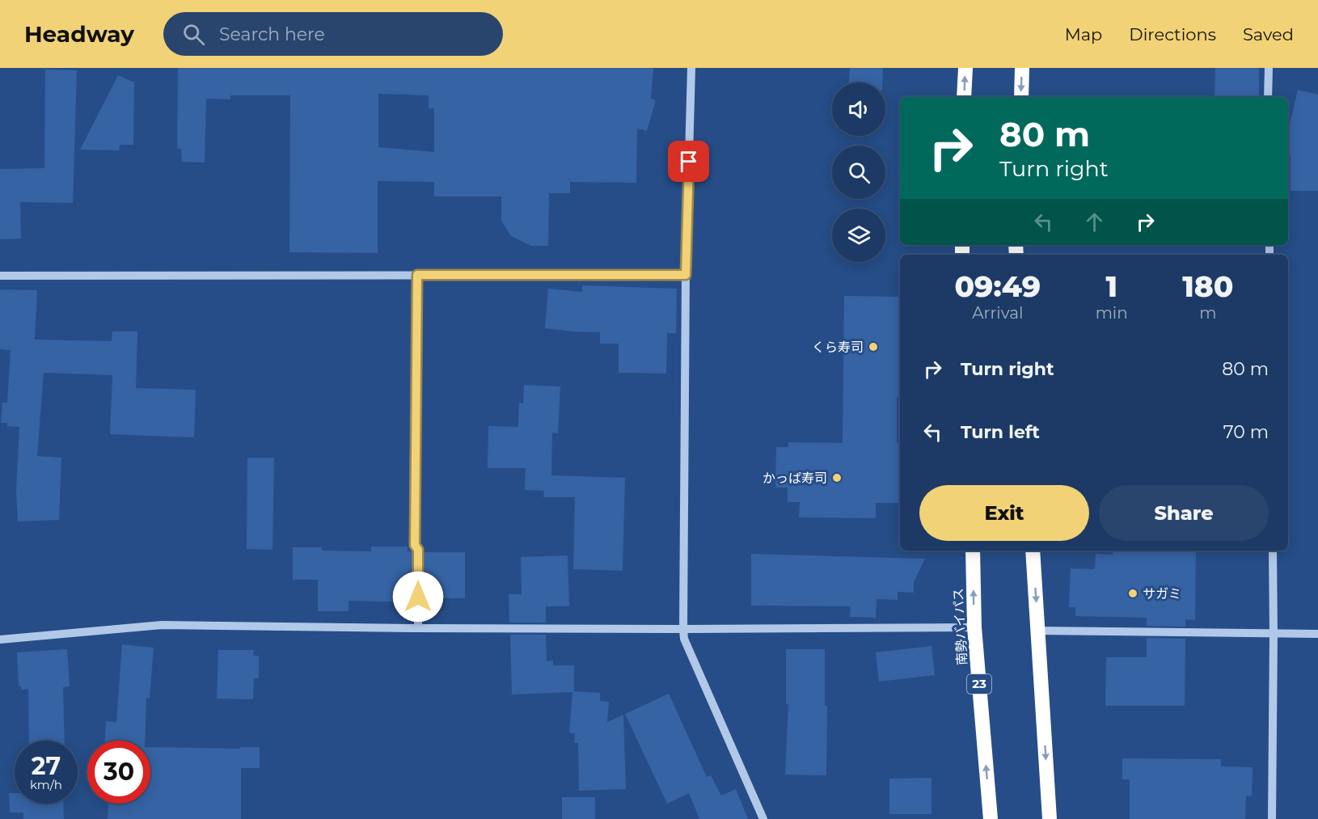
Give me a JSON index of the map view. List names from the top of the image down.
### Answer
{
  "streets": {
    "highway": ["南勢バイパス", "23"]
  },
  "places": ["くら寿司", "かっぱ寿司", "サガミ"],
  "page": {
    "header": "Headway",
    "search": "Search here",
    "nav": ["Map", "Directions", "Saved"],
    "turn": ["80 m", "Turn right"],
    "eta": [
      "09:49",
      "Arrival",
      "1",
      "min",
      "180",
      "m"
    ],
    "list": [
      {
        "name": "Turn right",
        "value": "80 m"
      },
      {
        "name": "Turn left",
        "value": "70 m"
      }
    ],
    "buttons": ["Exit", "Share"],
    "speed": "27 km/h",
    "limit": "30"
  }
}
